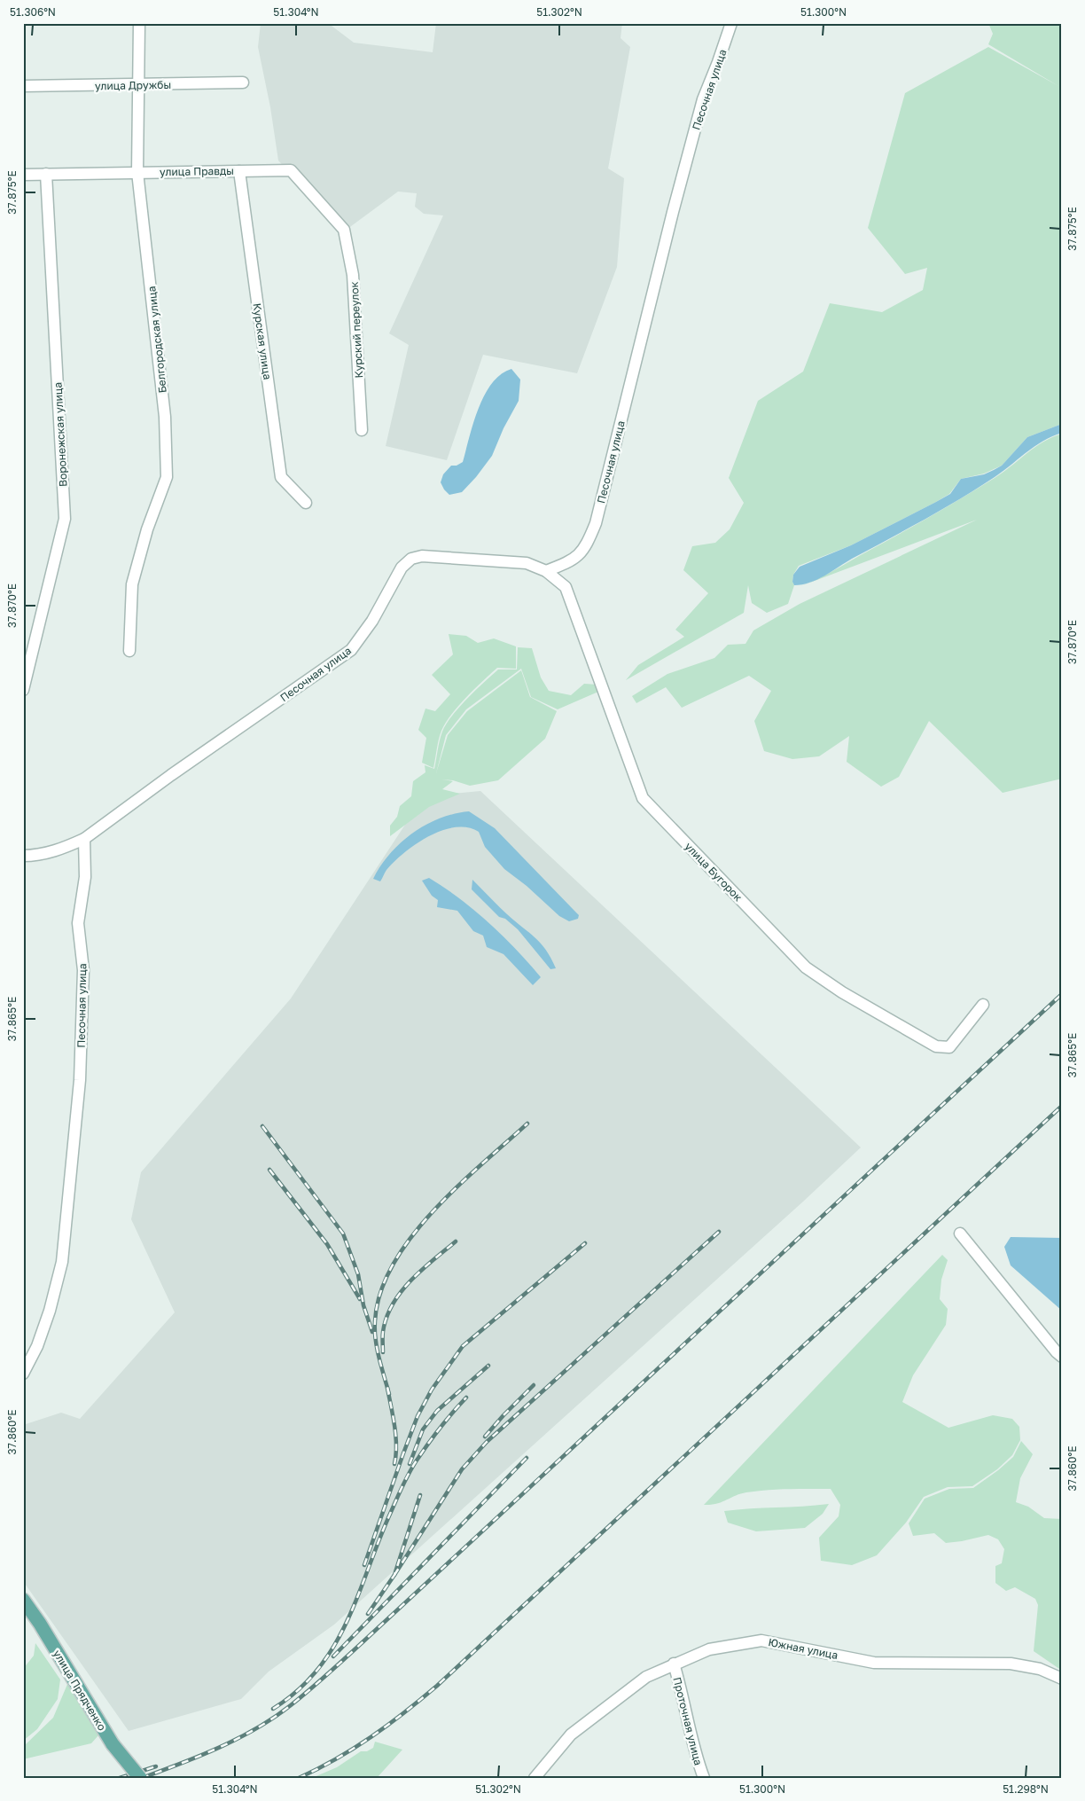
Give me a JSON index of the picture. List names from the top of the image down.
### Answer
{
  "streets": {
    "main road": ["улица Прядченко"],
    "street": [
      "улица Дружбы",
      "Песочная улица",
      "улица Правды",
      "Курский переулок",
      "Белгородская улица",
      "Курская улица",
      "Воронежская улица",
      "улица Бугорок",
      "Южная улица",
      "Проточная улица"
    ]
  },
  "crossings": [
    ["улица Дружбы", "Белгородская улица"],
    ["Песочная улица", "улица Бугорок"],
    ["улица Правды", "Курский переулок"],
    ["улица Правды", "Белгородская улица"],
    ["улица Правды", "Курская улица"],
    ["улица Правды", "Воронежская улица"],
    ["Южная улица", "Проточная улица"]
  ],
  "coordinates": [
    "51.306°N",
    "51.304°N",
    "51.302°N",
    "51.300°N",
    "37.875°E",
    "37.870°E",
    "37.865°E",
    "37.860°E",
    "51.298°N"
  ]
}
